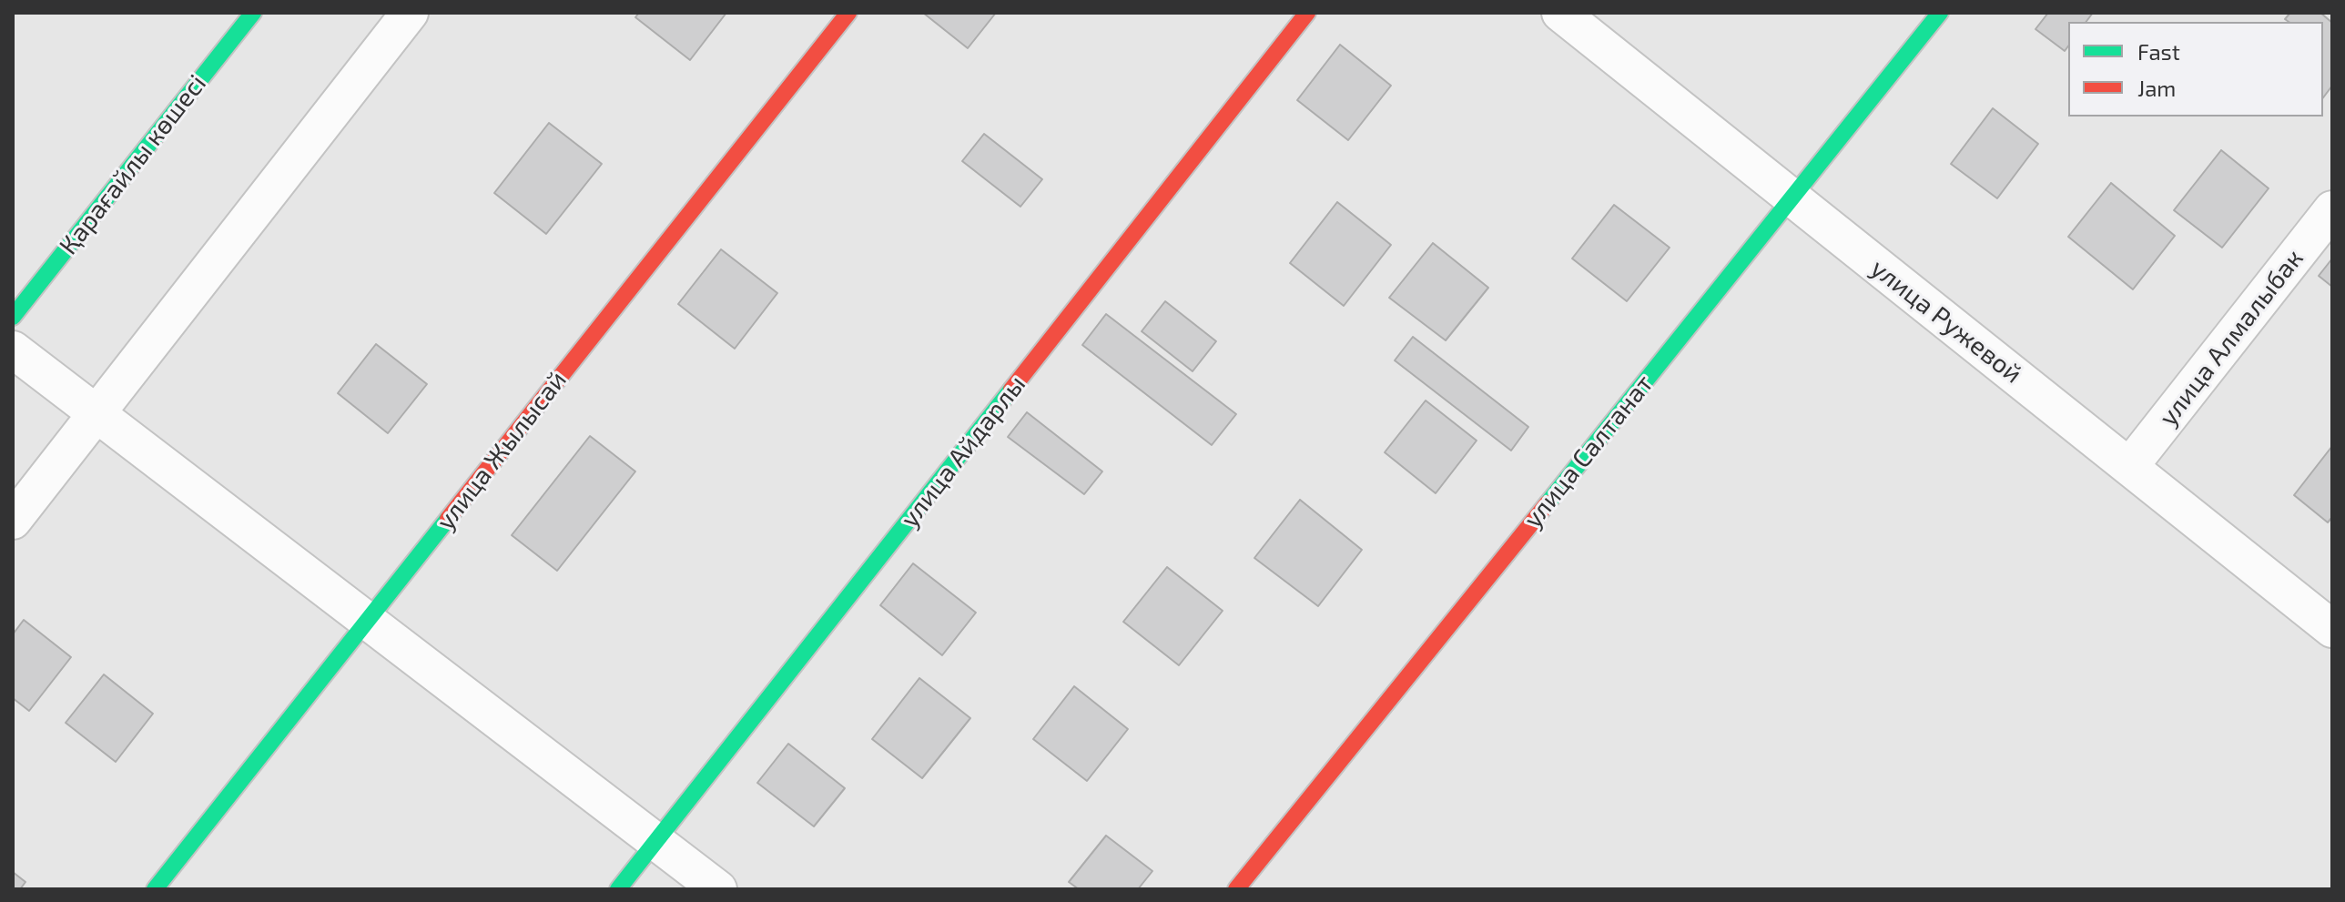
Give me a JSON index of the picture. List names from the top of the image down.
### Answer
{
  "streets": {
    "street": [
      "Қарағайлы көшесі",
      "улица Ружевой",
      "улица Алмалыбак",
      "улица Жылысай",
      "улица Айдарлы",
      "улица Салтанат"
    ]
  },
  "crossings": [
    ["улица Ружевой", "улица Алмалыбак"],
    ["улица Ружевой", "улица Салтанат"]
  ],
  "legend": ["Fast", "Jam"]
}
